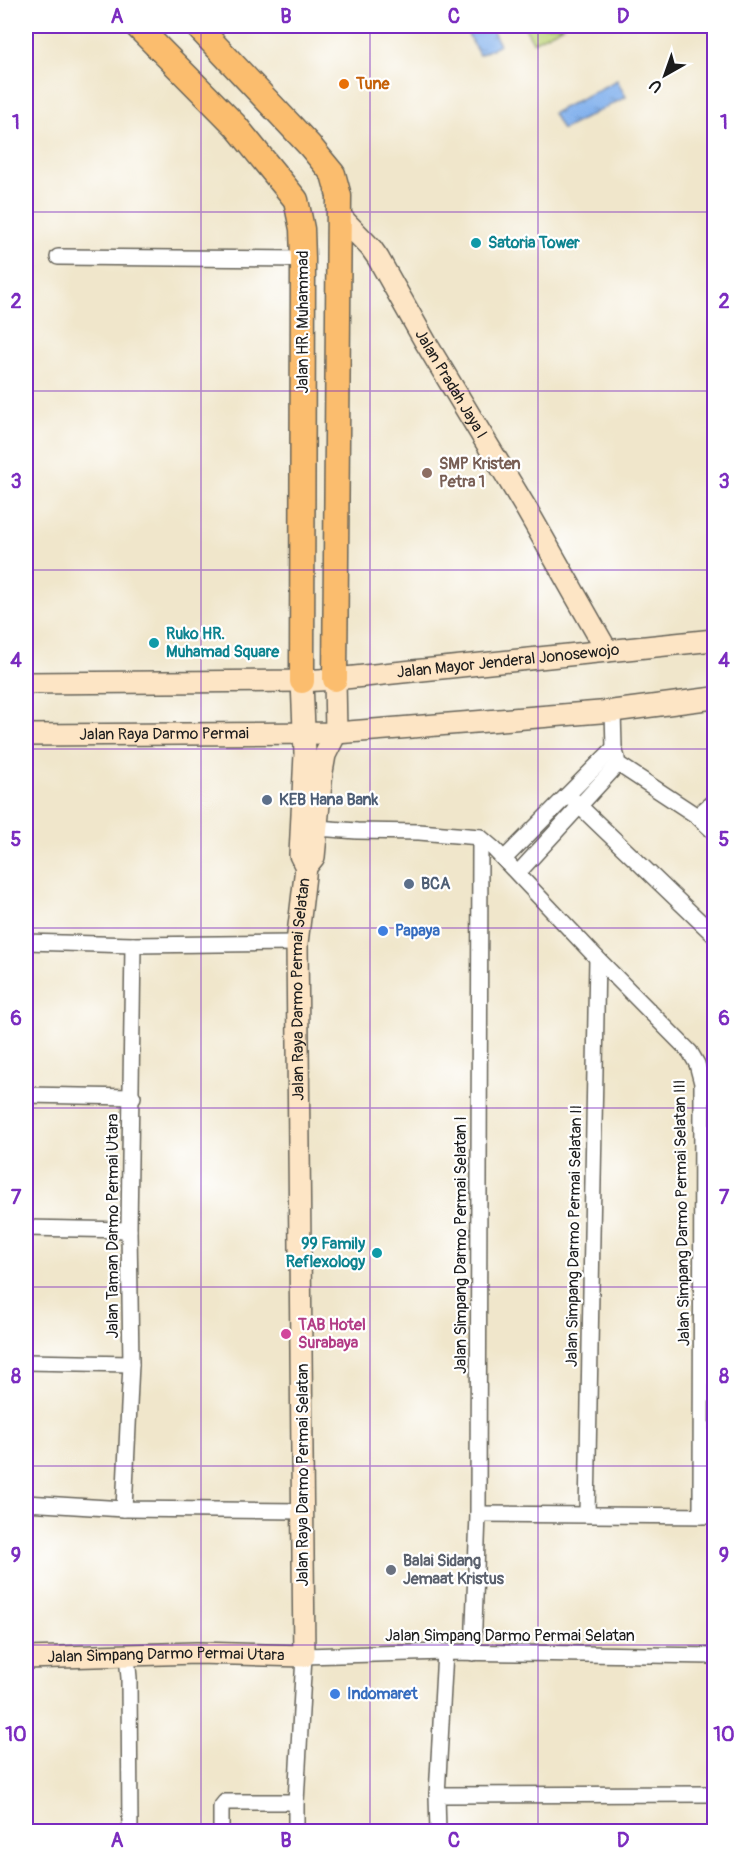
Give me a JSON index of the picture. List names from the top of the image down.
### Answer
{
  "streets": {
    "main road": ["Jalan HR. Muhammad"],
    "street": [
      "Jalan Pradah Jaya I",
      "Jalan Mayor Jenderal Jonosewojo",
      "Jalan Raya Darmo Permai",
      "Jalan Raya Darmo Permai Selatan",
      "Jalan Simpang Darmo Permai Selatan III",
      "Jalan Taman Darmo Permai Utara",
      "Jalan Simpang Darmo Permai Selatan II",
      "Jalan Simpang Darmo Permai Selatan I",
      "Jalan Simpang Darmo Permai Selatan",
      "Jalan Simpang Darmo Permai Utara"
    ]
  },
  "crossings": [
    ["Jalan HR. Muhammad", "Jalan Mayor Jenderal Jonosewojo"],
    ["Jalan HR. Muhammad", "Jalan Raya Darmo Permai Selatan"],
    ["Jalan Pradah Jaya I", "Jalan Mayor Jenderal Jonosewojo"],
    ["Jalan Mayor Jenderal Jonosewojo", "Jalan Raya Darmo Permai Selatan"],
    ["Jalan Raya Darmo Permai", "Jalan Raya Darmo Permai Selatan"],
    ["Jalan Raya Darmo Permai Selatan", "Jalan Simpang Darmo Permai Selatan"],
    ["Jalan Raya Darmo Permai Selatan", "Jalan Simpang Darmo Permai Utara"],
    ["Jalan Simpang Darmo Permai Selatan III", "Jalan Simpang Darmo Permai Selatan II"],
    ["Jalan Simpang Darmo Permai Selatan III", "Jalan Simpang Darmo Permai Selatan I"],
    ["Jalan Simpang Darmo Permai Selatan I", "Jalan Simpang Darmo Permai Selatan"],
    ["Jalan Simpang Darmo Permai Selatan", "Jalan Simpang Darmo Permai Utara"]
  ],
  "places": [
    "Tune",
    "Satoria Tower",
    "SMP Kristen Petra 1",
    "Ruko HR. Muhamad Square",
    "KEB Hana Bank",
    "BCA",
    "Papaya",
    "99 Family Reflexology",
    "TAB Hotel Surabaya",
    "Balai Sidang Jemaat Kristus",
    "Indomaret"
  ],
  "north": "bottom left",
  "grid": {
    "columns": [
      "A",
      "B",
      "C",
      "D"
    ],
    "rows": [
      "1",
      "2",
      "3",
      "4",
      "5",
      "6",
      "7",
      "8",
      "9",
      "10"
    ]
  }
}
